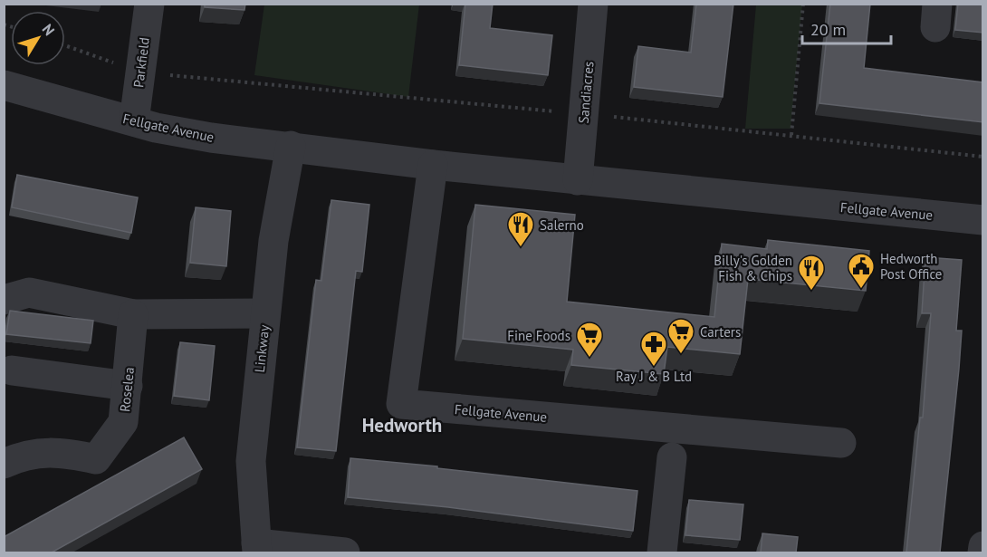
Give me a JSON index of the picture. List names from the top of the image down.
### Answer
{
  "streets": {
    "street": [
      "Parkfield",
      "Sandiacres",
      "Fellgate Avenue",
      "Linkway",
      "Roselea"
    ]
  },
  "crossings": [
    ["Parkfield", "Fellgate Avenue"],
    ["Sandiacres", "Fellgate Avenue"],
    ["Fellgate Avenue", "Linkway"]
  ],
  "districts": ["Hedworth"],
  "places": {
    "restaurant": ["Salerno", "Billy's Golden Fish & Chips"],
    "public building": ["Hedworth Post Office"],
    "supermarket": ["Carters", "Fine Foods"],
    "pharmacy": ["Ray J & B Ltd"]
  },
  "scale_bar": "20 m",
  "north": "top right"
}
